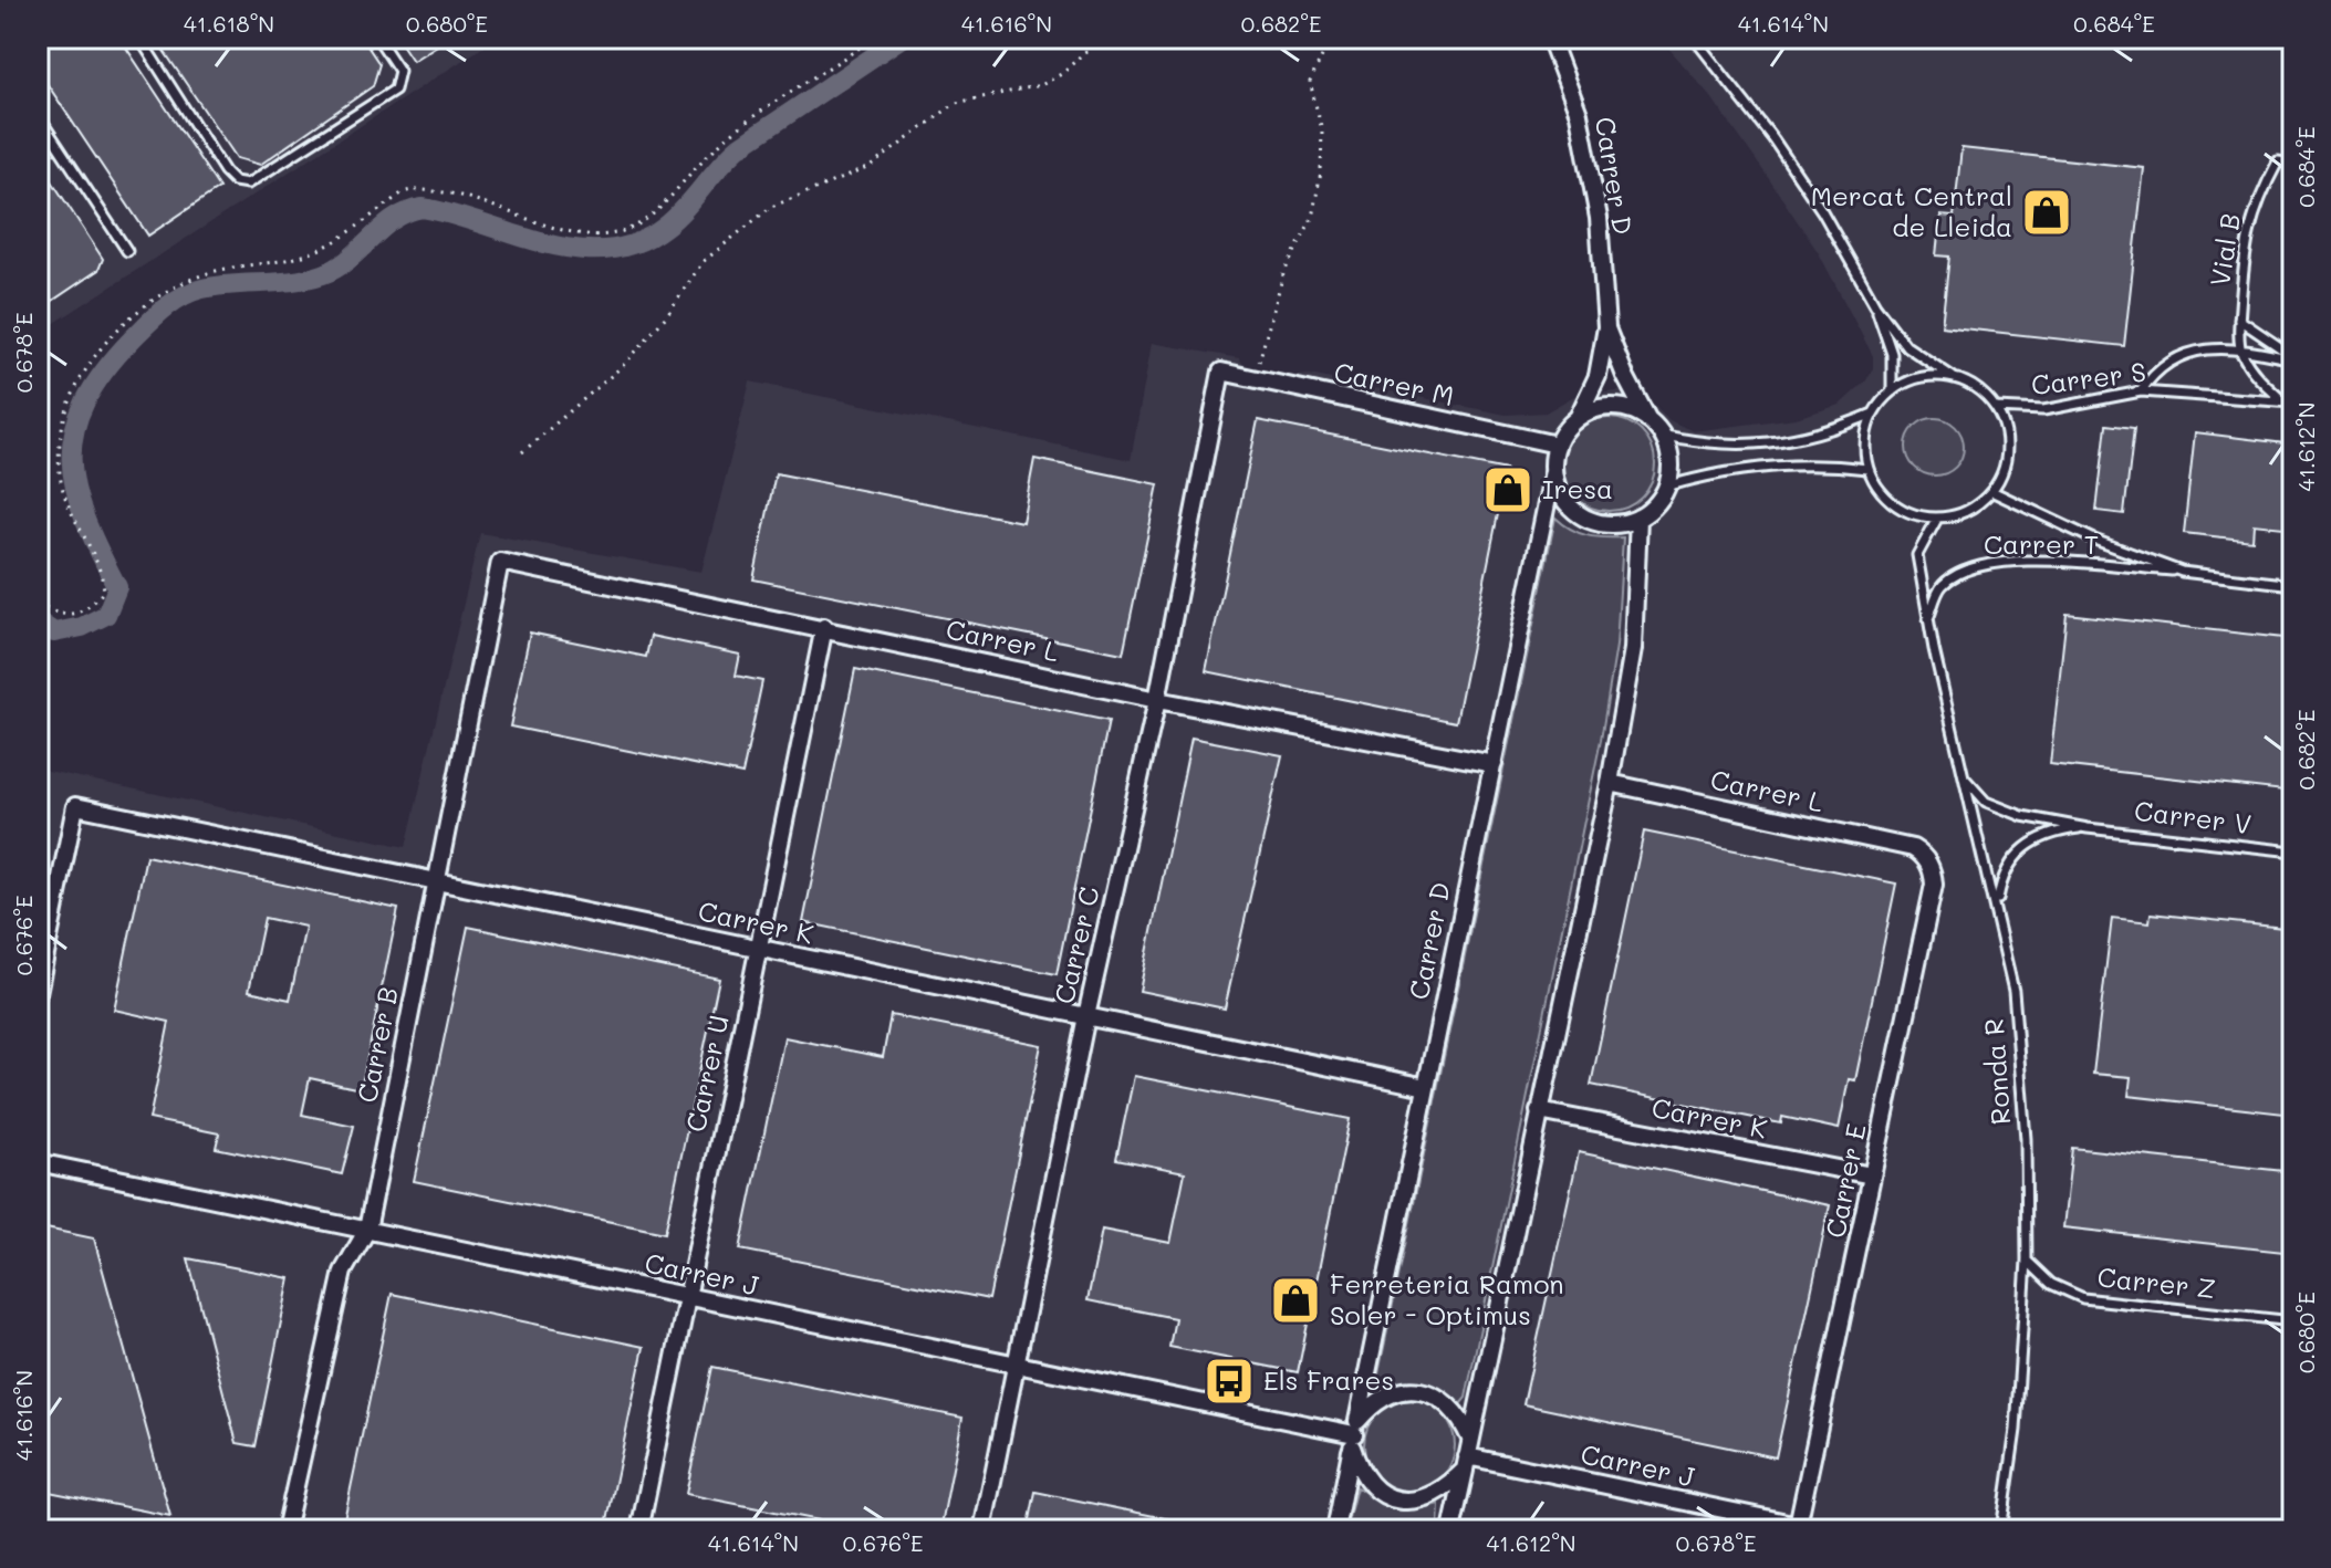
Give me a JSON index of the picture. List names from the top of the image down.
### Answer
{
  "streets": {
    "street": [
      "Carrer D",
      "Carrer M",
      "Carrer L",
      "Carrer K",
      "Carrer C",
      "Carrer B",
      "Carrer U",
      "Carrer E",
      "Carrer J"
    ],
    "lane": [
      "Vial B",
      "Carrer S",
      "Carrer T",
      "Carrer V",
      "Ronda R",
      "Carrer Z"
    ]
  },
  "crossings": [
    ["Carrer D", "Carrer M"],
    ["Carrer D", "Carrer L"],
    ["Carrer D", "Carrer K"],
    ["Carrer D", "Carrer J"],
    ["Carrer S", "Carrer T"],
    ["Carrer S", "Ronda R"],
    ["Carrer M", "Carrer C"],
    ["Carrer T", "Ronda R"],
    ["Carrer L", "Carrer C"],
    ["Carrer L", "Carrer B"],
    ["Carrer L", "Carrer U"],
    ["Carrer L", "Carrer E"],
    ["Carrer V", "Ronda R"],
    ["Carrer K", "Carrer C"],
    ["Carrer K", "Carrer B"],
    ["Carrer K", "Carrer U"],
    ["Carrer K", "Carrer E"],
    ["Carrer C", "Carrer J"],
    ["Carrer B", "Carrer J"],
    ["Ronda R", "Carrer Z"],
    ["Carrer U", "Carrer J"],
    ["Carrer E", "Carrer J"]
  ],
  "places": {
    "shop": ["Mercat Central de Lleida", "Iresa", "Ferreteria Ramon Soler - Optimus"],
    "bus stop": ["Els Frares"]
  },
  "coordinates": [
    "41.618°N",
    "0.680°E",
    "41.616°N",
    "0.682°E",
    "41.614°N",
    "0.684°E",
    "0.678°E",
    "41.612°N",
    "0.676°E"
  ]
}
